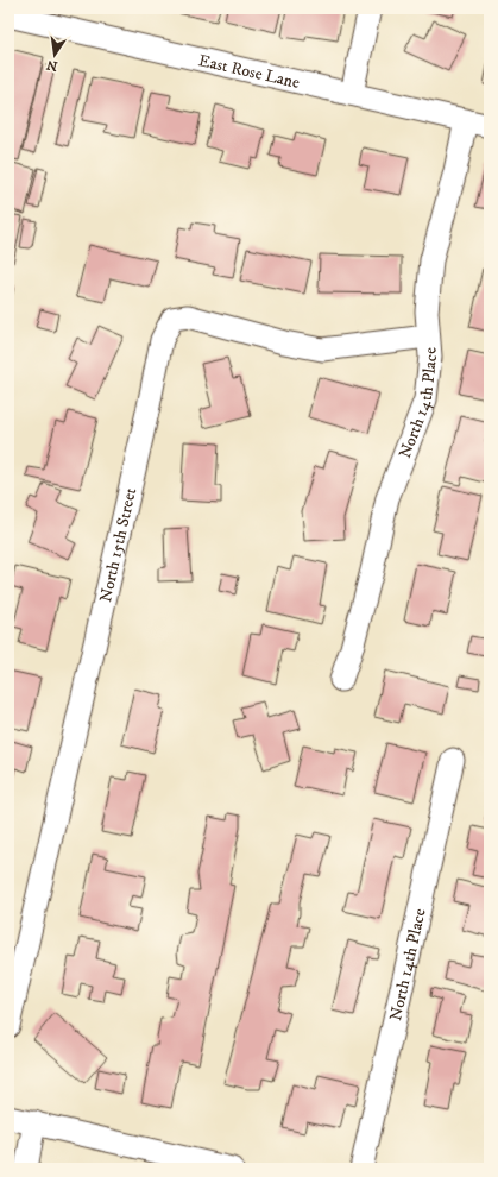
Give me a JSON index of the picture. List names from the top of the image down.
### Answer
{
  "streets": {
    "street": ["East Rose Lane", "North 14th Place", "North 15th Street"]
  },
  "crossings": [
    ["East Rose Lane", "North 14th Place"],
    ["North 14th Place", "North 15th Street"]
  ],
  "north": "bottom"
}
